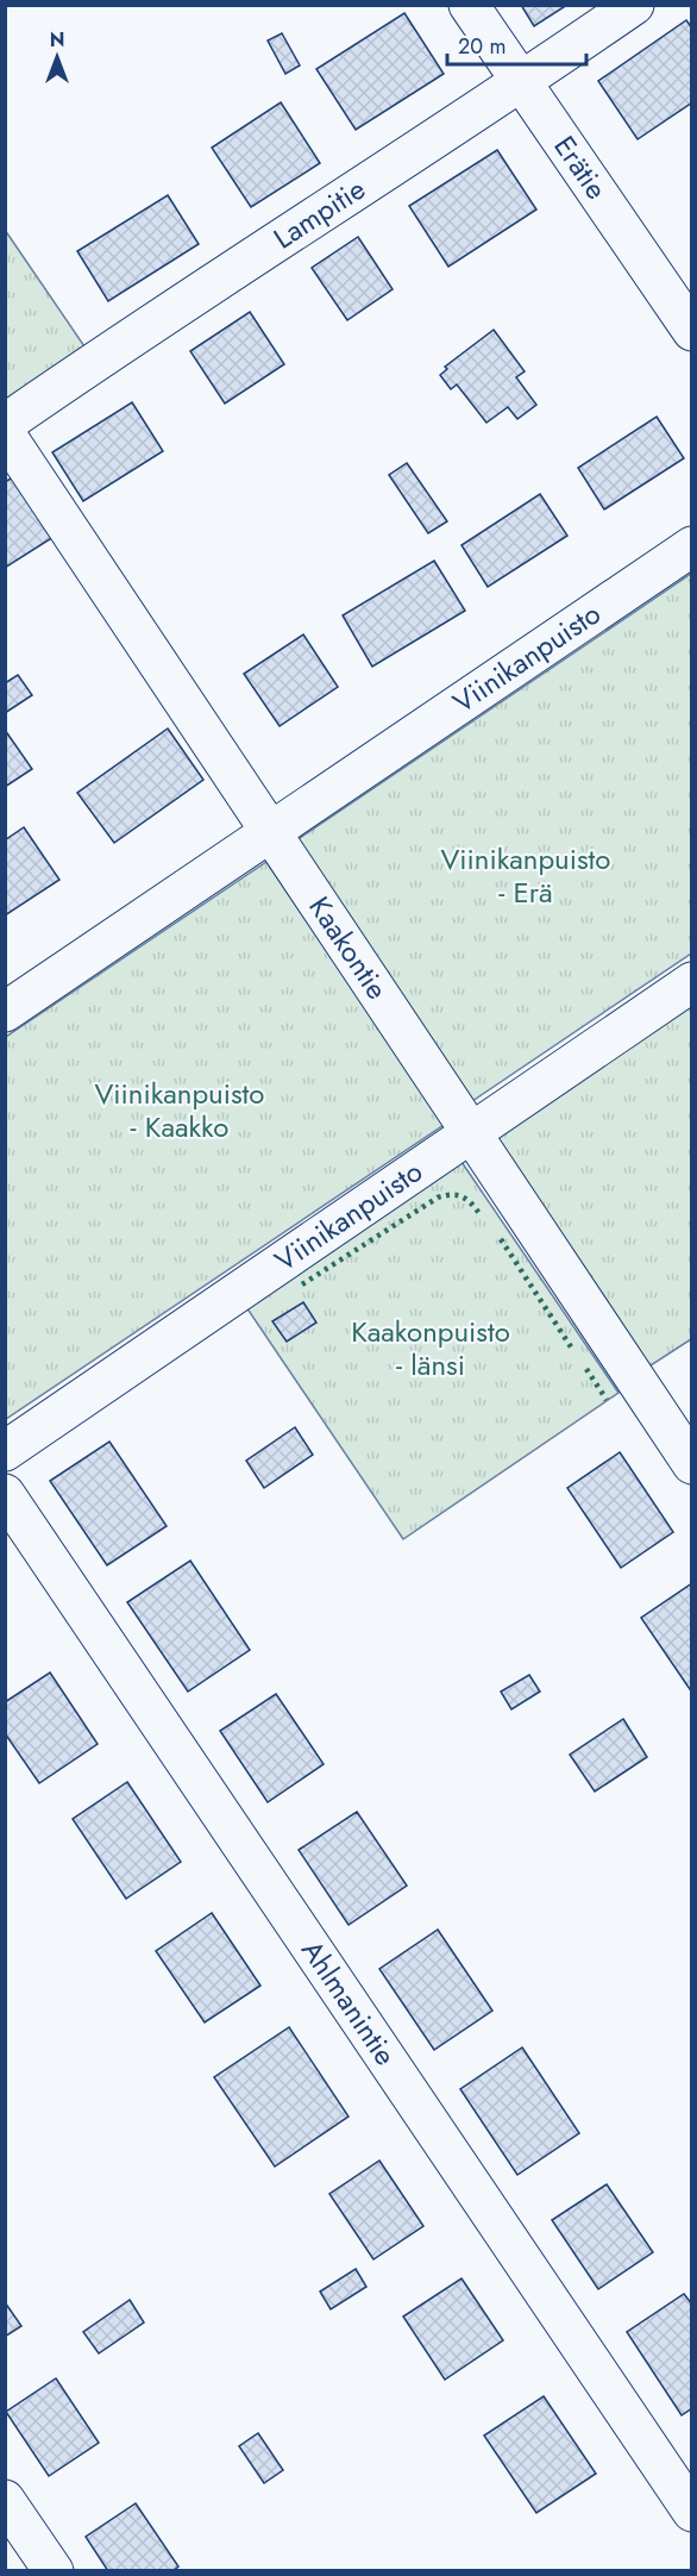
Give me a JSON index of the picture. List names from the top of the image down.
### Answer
{
  "streets": {
    "street": [
      "Erätie",
      "Lampitie",
      "Viinikanpuisto",
      "Kaakontie",
      "Ahlmanintie"
    ]
  },
  "crossings": [
    ["Erätie", "Lampitie"],
    ["Viinikanpuisto", "Kaakontie"]
  ],
  "parks": ["Viinikanpuisto - Erä", "Viinikanpuisto - Kaakko", "Kaakonpuisto - länsi"],
  "scale_bar": "20 m",
  "north": "top"
}
